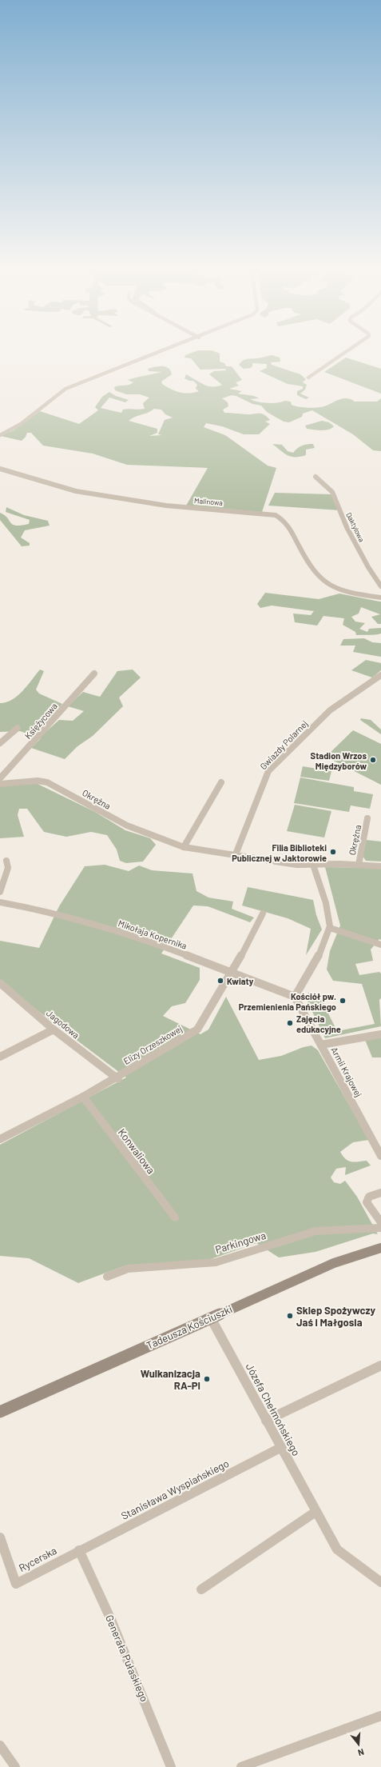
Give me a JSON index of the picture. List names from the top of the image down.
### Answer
{
  "streets": {
    "main road": ["Tadeusza Kościuszki"],
    "street": [
      "Malinowa",
      "Daktylowa",
      "Księżycowa",
      "Gwiazdy Polarnej",
      "Okrężna",
      "Mikołaja Kopernika",
      "Jagodowa",
      "Elizy Orzeszkowej",
      "Armii Krajowej",
      "Konwaliowa",
      "Parkingowa",
      "Józefa Chełmońskiego",
      "Stanisława Wyspiańskiego",
      "Rycerska",
      "Generała Pułaskiego"
    ]
  },
  "crossings": [
    ["Gwiazdy Polarnej", "Okrężna"],
    ["Mikołaja Kopernika", "Elizy Orzeszkowej"],
    ["Mikołaja Kopernika", "Armii Krajowej"],
    ["Jagodowa", "Elizy Orzeszkowej"],
    ["Elizy Orzeszkowej", "Konwaliowa"],
    ["Tadeusza Kościuszki", "Józefa Chełmońskiego"],
    ["Józefa Chełmońskiego", "Stanisława Wyspiańskiego"],
    ["Stanisława Wyspiańskiego", "Rycerska"],
    ["Stanisława Wyspiańskiego", "Generała Pułaskiego"],
    ["Rycerska", "Generała Pułaskiego"]
  ],
  "places": [
    "Stadion Wrzos Międzyborów",
    "Filia Biblioteki Publicznej w Jaktorowie",
    "Kwiaty",
    "Kościół pw. Przemienienia Pańskiego",
    "Zajęcia edukacyjne",
    "Sklep Spożywczy Jaś i Małgosia",
    "Wulkanizacja RA-PI"
  ],
  "north": "bottom"
}
